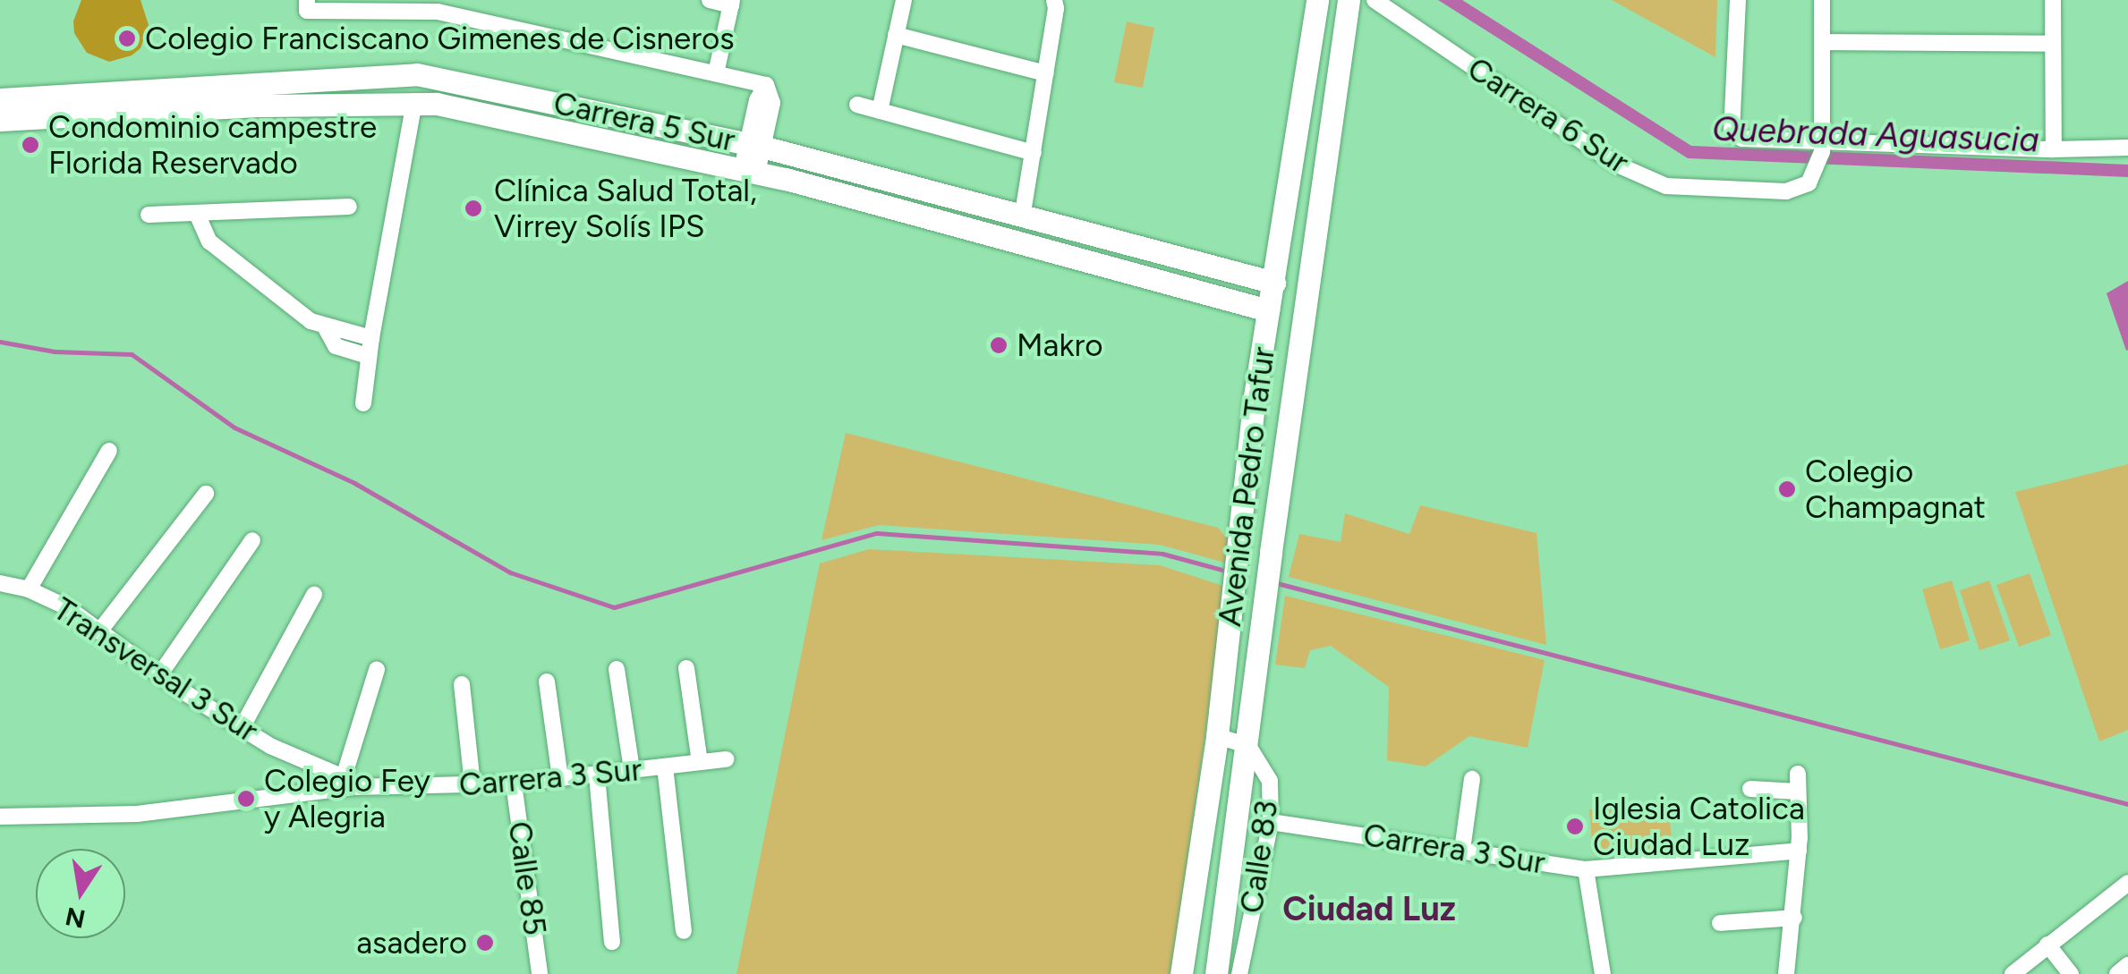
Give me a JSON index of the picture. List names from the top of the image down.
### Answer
{
  "streets": {
    "street": [
      "Carrera 6 Sur",
      "Carrera 5 Sur",
      "Avenida Pedro Tafur",
      "Transversal 3 Sur",
      "Carrera 3 Sur",
      "Calle 83",
      "Calle 85"
    ]
  },
  "crossings": [
    ["Carrera 5 Sur", "Avenida Pedro Tafur"],
    ["Avenida Pedro Tafur", "Calle 83"],
    ["Transversal 3 Sur", "Carrera 3 Sur"],
    ["Carrera 3 Sur", "Calle 83"],
    ["Carrera 3 Sur", "Calle 85"]
  ],
  "districts": ["Ciudad Luz"],
  "water": ["Quebrada Aguasucia"],
  "places": [
    "Colegio Franciscano Gimenes de Cisneros",
    "Condominio campestre Florida Reservado",
    "Clínica Salud Total, Virrey Solís IPS",
    "Makro",
    "Colegio Champagnat",
    "Colegio Fey y Alegria",
    "Iglesia Catolica Ciudad Luz",
    "asadero"
  ],
  "north": "bottom"
}
